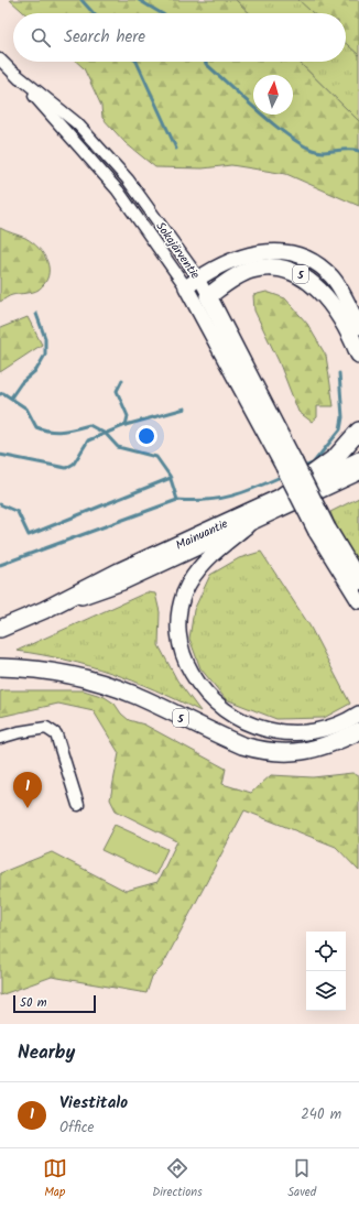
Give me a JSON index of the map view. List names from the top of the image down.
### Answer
{
  "streets": {
    "highway": ["Sokajärventie", "5", "Mainuantie"]
  },
  "crossings": [
    ["Sokajärventie", "5"]
  ],
  "scale_bar": "50 m",
  "north": "top",
  "page": {
    "search": "Search here",
    "pins": "1",
    "scale": "50 m",
    "heading": "Nearby",
    "list": [
      {
        "mark": "1",
        "name": "Viestitalo",
        "note": "Office",
        "value": "240 m"
      }
    ],
    "nav": ["Map", "Directions", "Saved"]
  }
}
